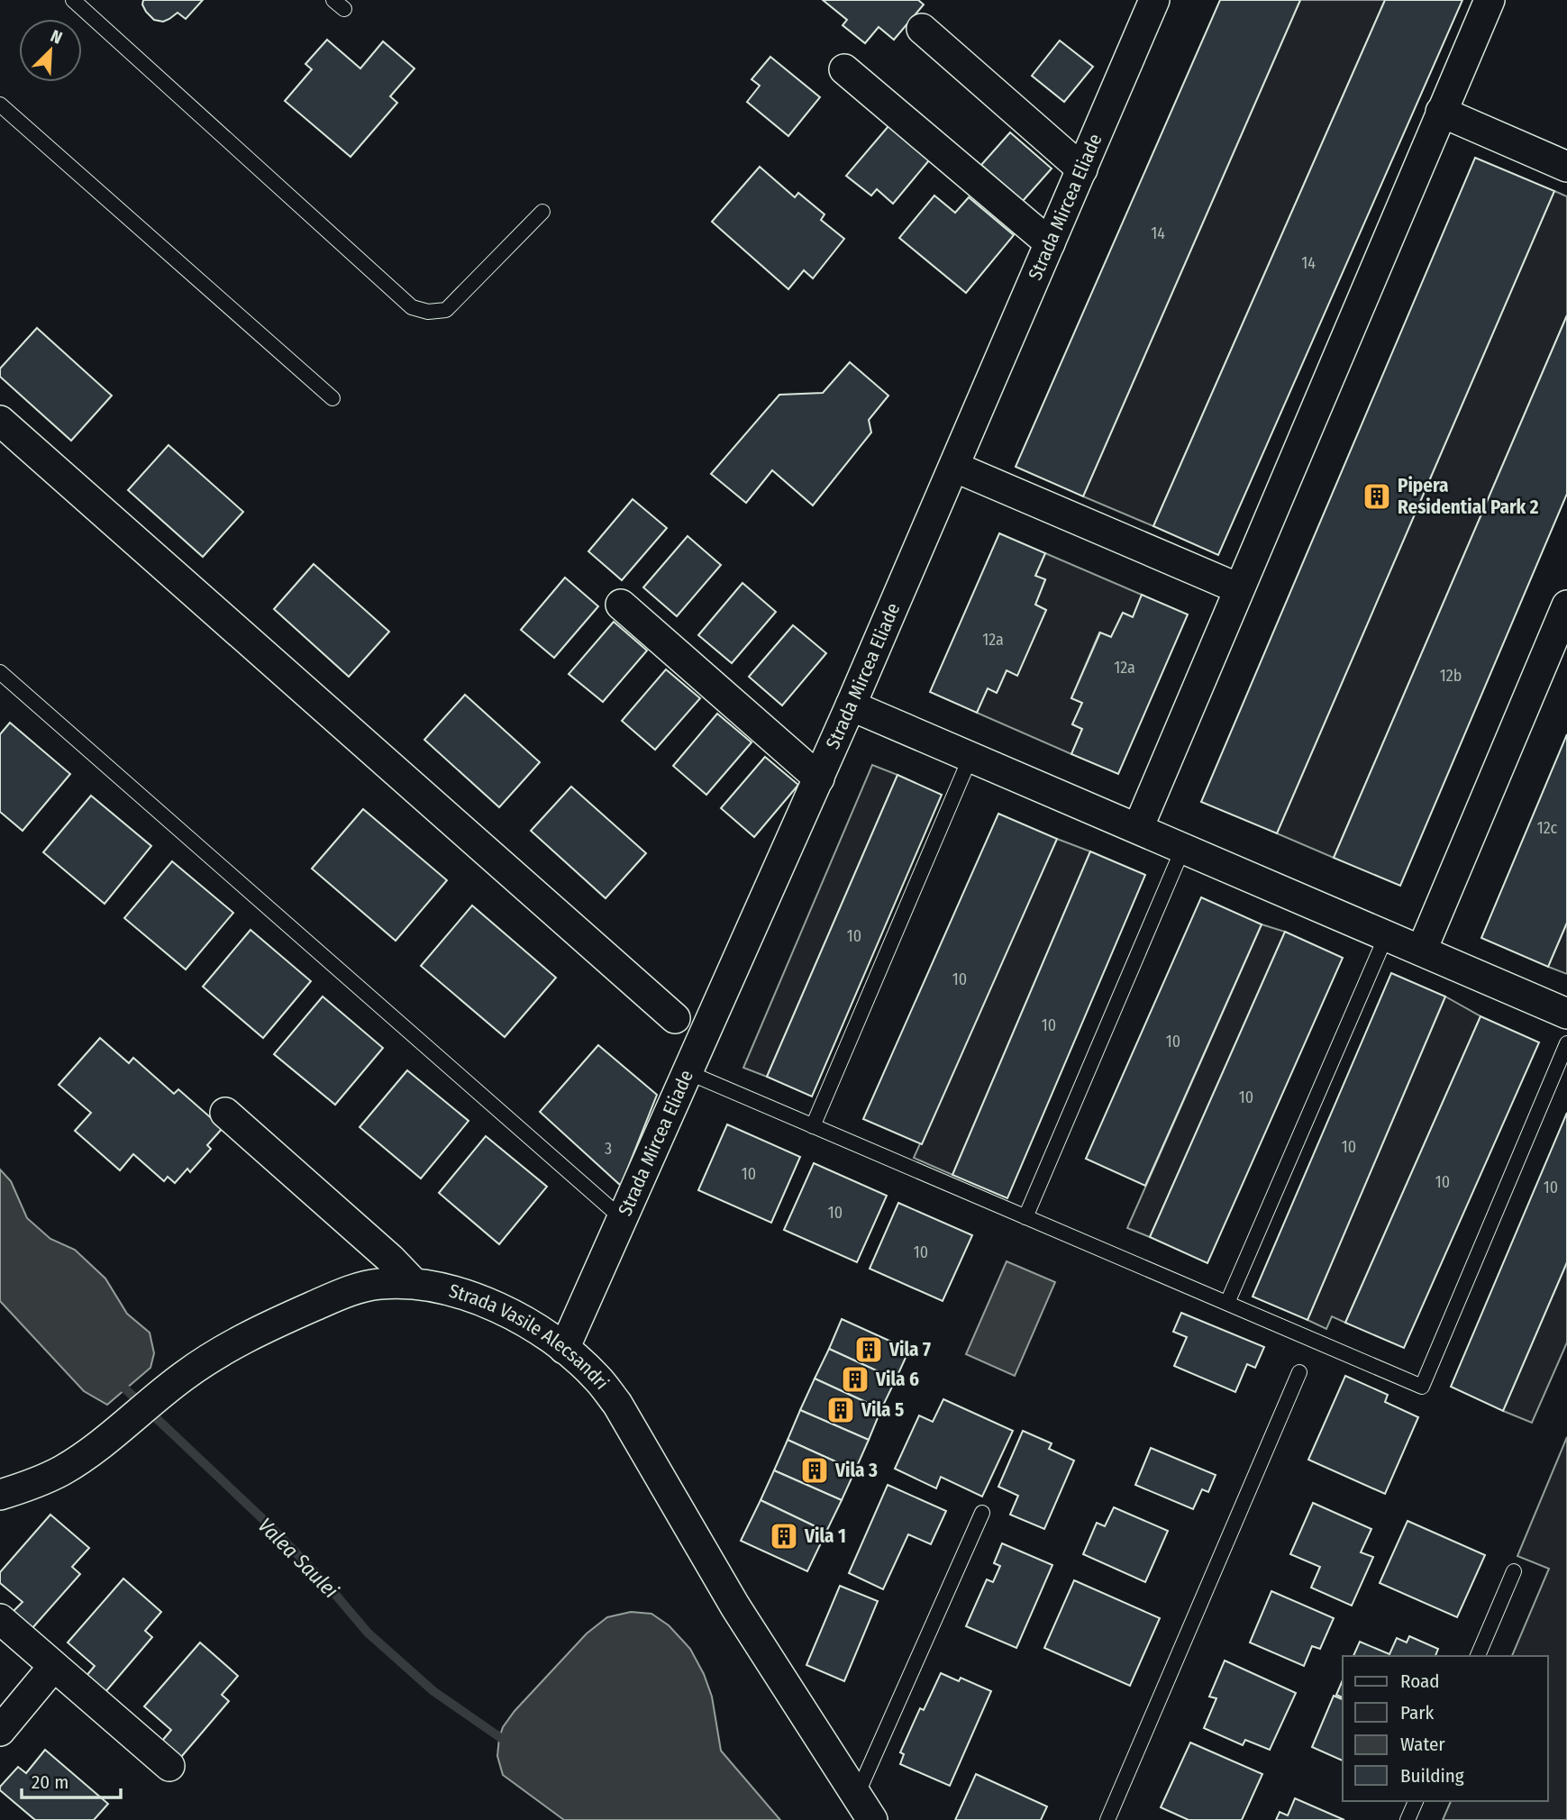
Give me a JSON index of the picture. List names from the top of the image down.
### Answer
{
  "streets": {
    "street": ["Strada Mircea Eliade", "Strada Vasile Alecsandri"]
  },
  "crossings": [
    ["Strada Mircea Eliade", "Strada Vasile Alecsandri"]
  ],
  "water": ["Valea Saulei"],
  "places": {
    "building": [
      "Pipera Residential Park 2",
      "Vila 7",
      "Vila 6",
      "Vila 5",
      "Vila 3",
      "Vila 1"
    ]
  },
  "house_numbers": [
    "14",
    "14",
    "12a",
    "12a",
    "12b",
    "12c",
    "10",
    "10",
    "10",
    "10",
    "10",
    "10",
    "3",
    "10",
    "10",
    "10",
    "10",
    "10"
  ],
  "legend": [
    "Road",
    "Park",
    "Water",
    "Building"
  ],
  "scale_bar": "20 m",
  "north": "top right"
}
